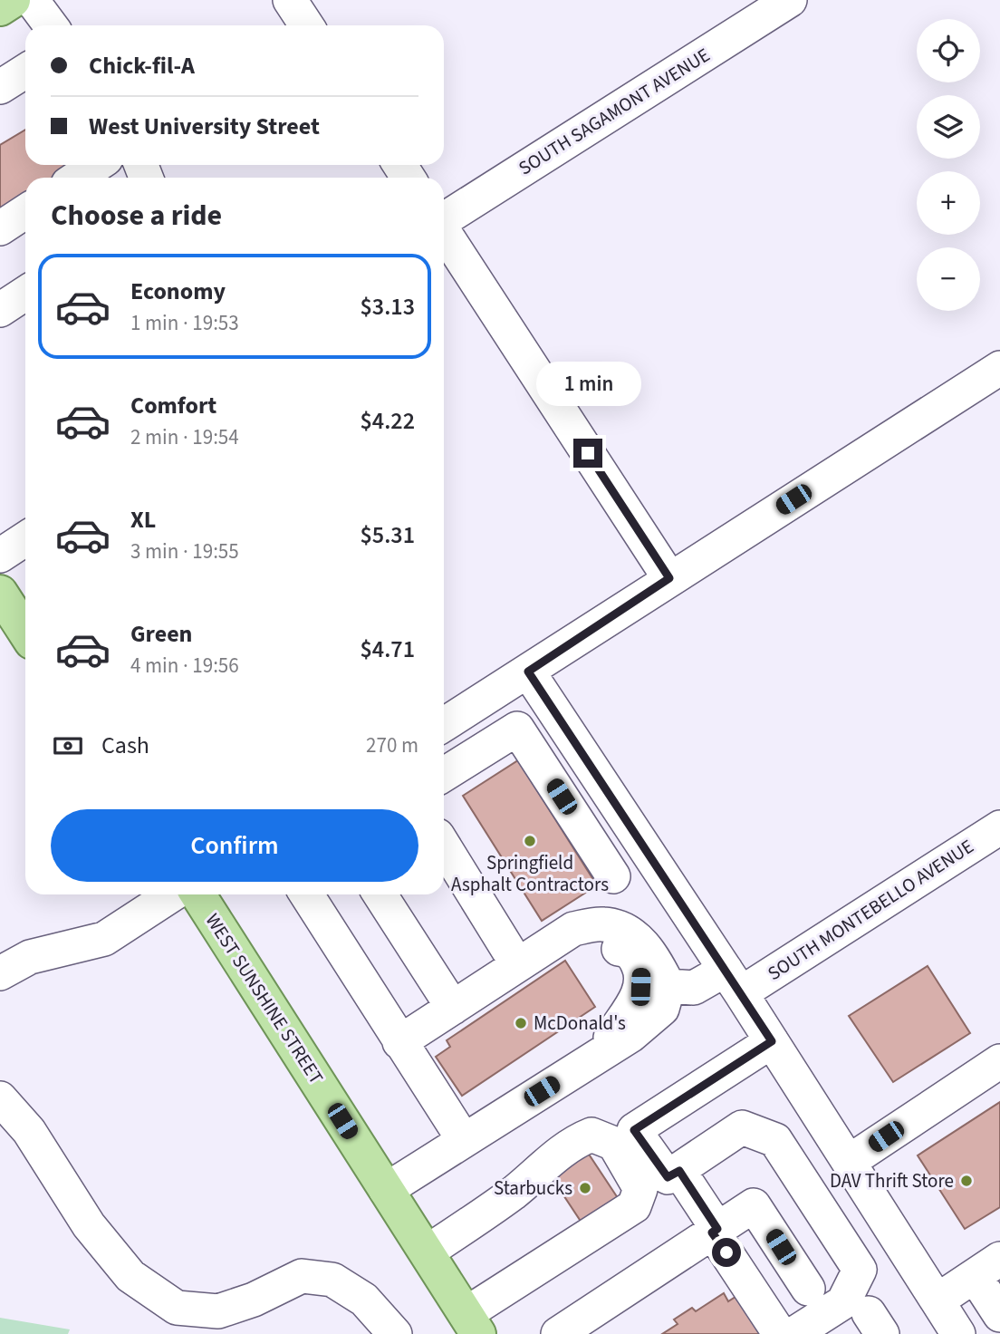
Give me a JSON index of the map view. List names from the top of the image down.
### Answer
{
  "streets": {
    "main road": ["WEST SUNSHINE STREET"],
    "street": ["SOUTH SAGAMONT AVENUE", "SOUTH MONTEBELLO AVENUE"]
  },
  "places": [
    "Springfield Asphalt Contractors",
    "McDonald's",
    "DAV Thrift Store",
    "Starbucks"
  ],
  "page": {
    "map_buttons": ["+", "−"],
    "banner": ["Chick-fil-A", "West University Street"],
    "heading": "Choose a ride",
    "list": [
      {
        "name": "Economy",
        "note": "1 min · 19:53",
        "value": "$3.13"
      },
      {
        "name": "Comfort",
        "note": "2 min · 19:54",
        "value": "$4.22"
      },
      {
        "name": "XL",
        "note": "3 min · 19:55",
        "value": "$5.31"
      },
      {
        "name": "Green",
        "note": "4 min · 19:56",
        "value": "$4.71"
      }
    ],
    "bubble": "1 min",
    "pay": ["Cash", "270 m"],
    "buttons": "Confirm"
  }
}
